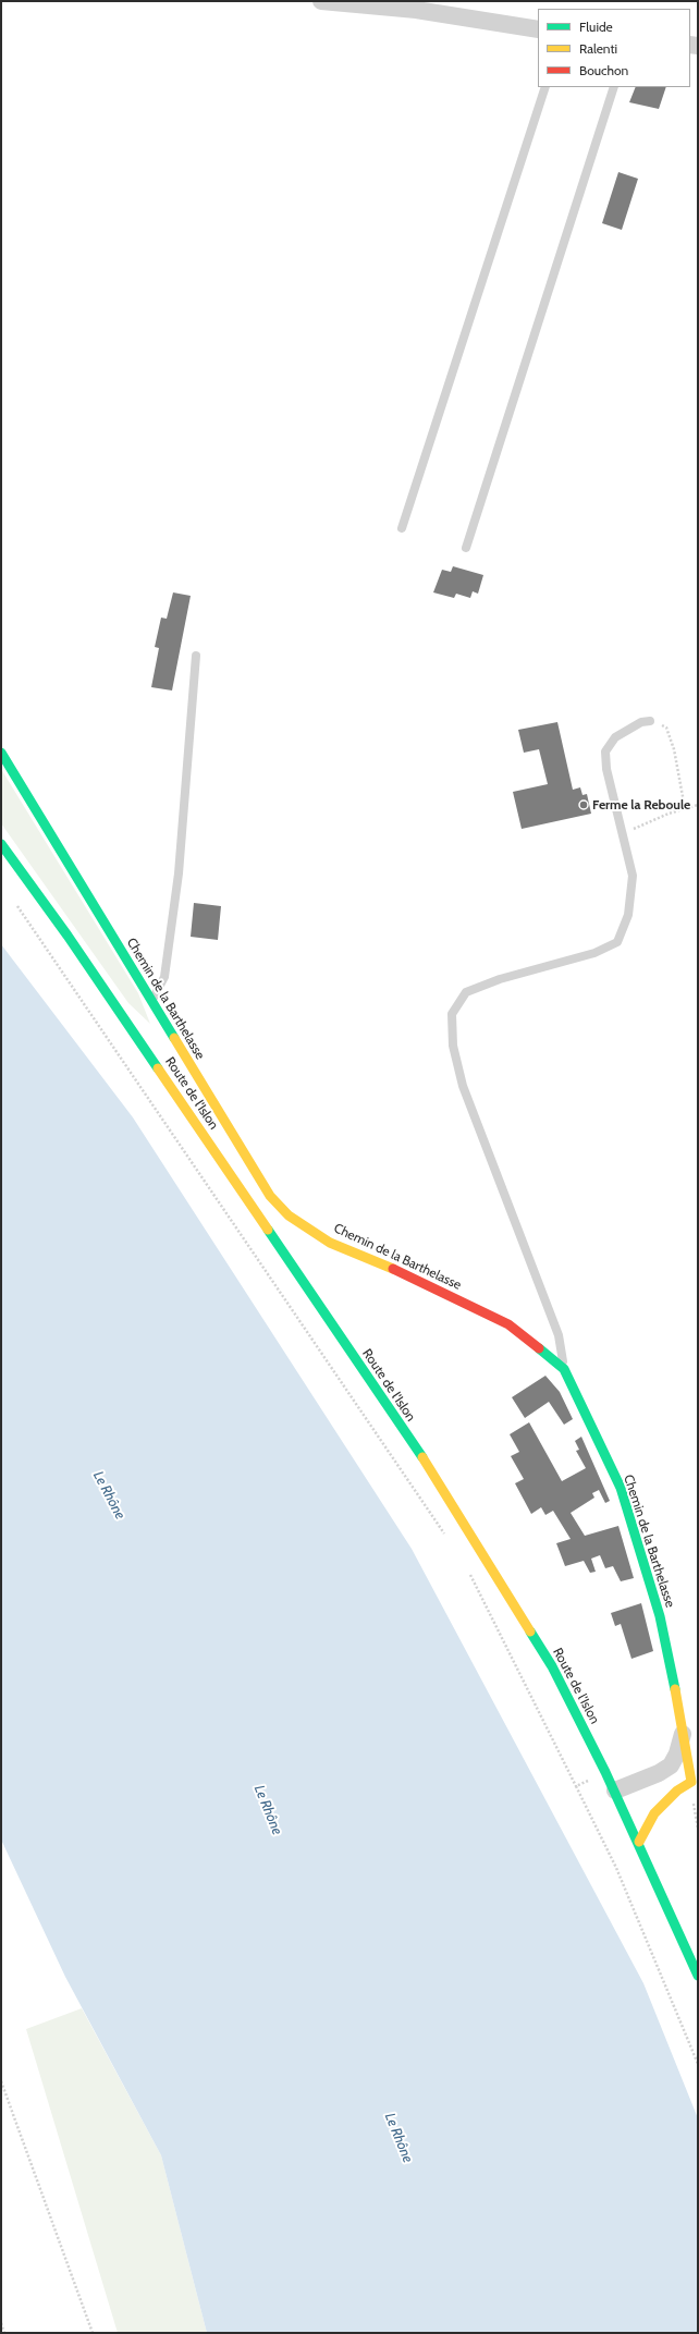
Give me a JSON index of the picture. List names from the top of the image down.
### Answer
{
  "streets": {
    "street": ["Chemin de la Barthelasse", "Route de l'Islon"]
  },
  "crossings": [
    ["Chemin de la Barthelasse", "Route de l'Islon"]
  ],
  "water": ["Le Rhône"],
  "places": ["Ferme la Reboule"],
  "legend": ["Fluide", "Ralenti", "Bouchon"]
}
